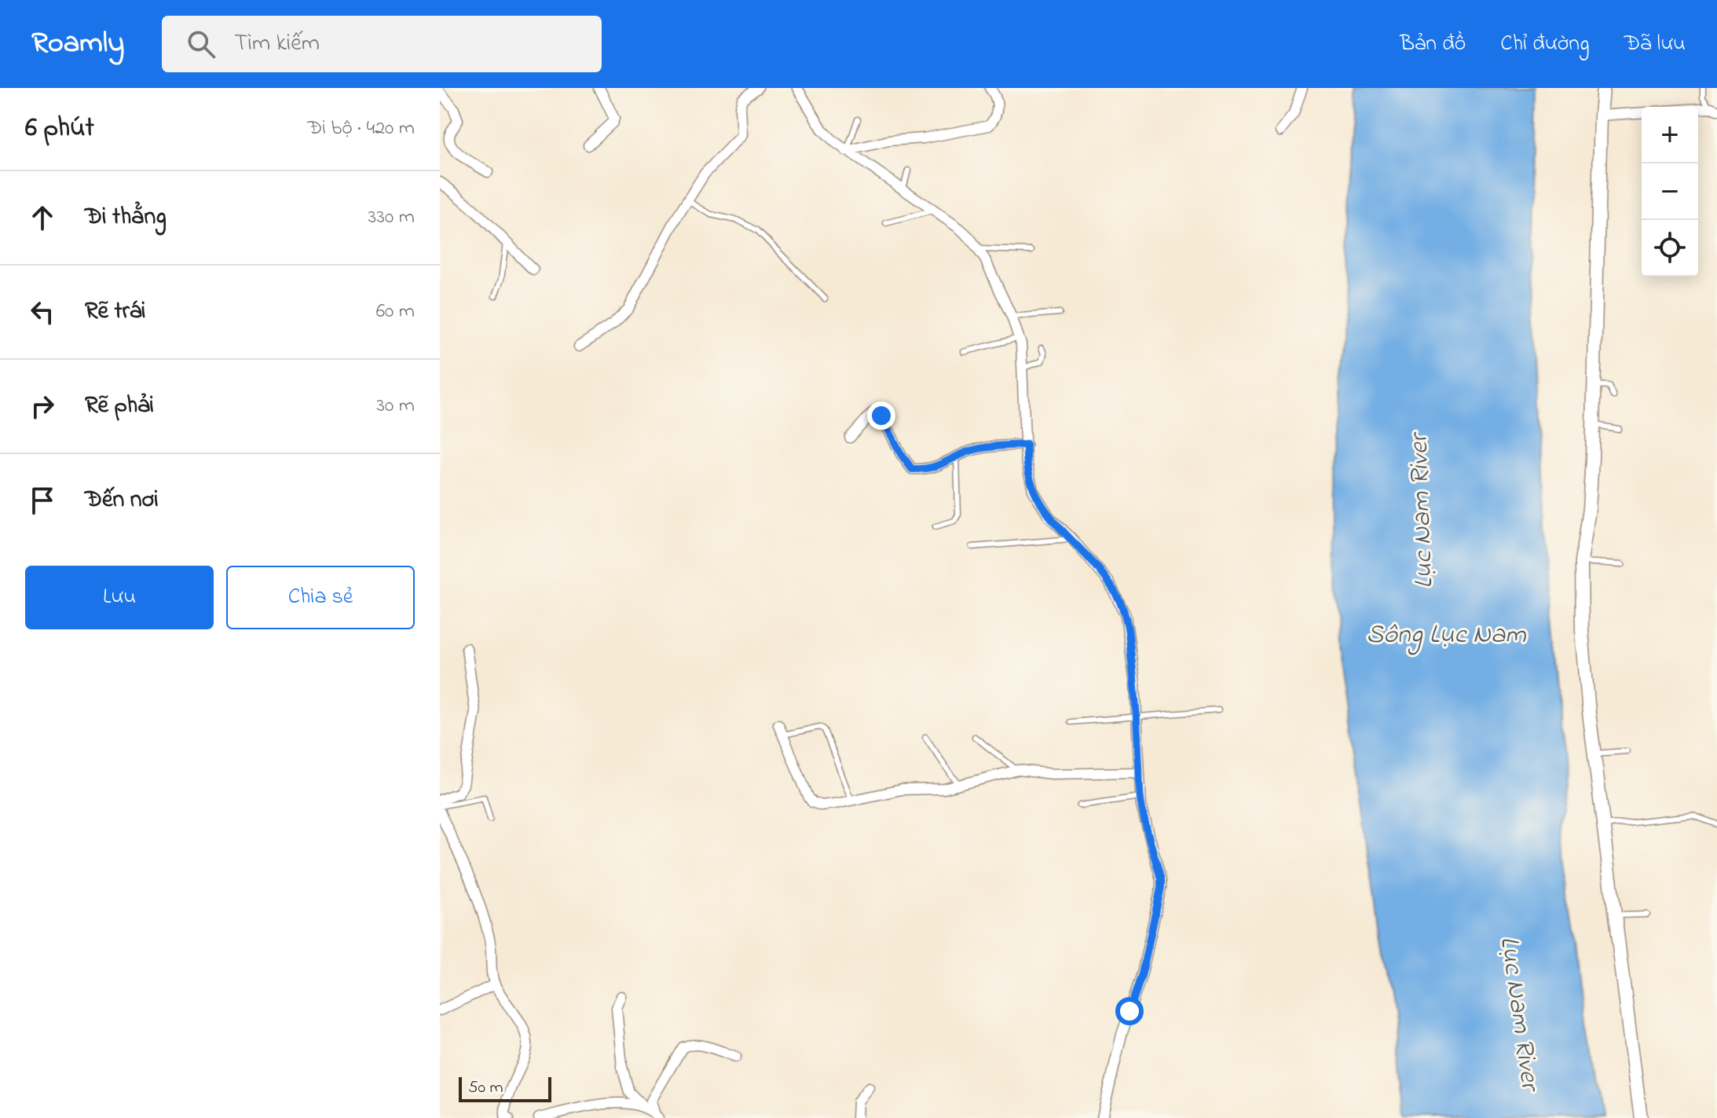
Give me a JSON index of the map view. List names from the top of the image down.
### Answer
{
  "water": ["Lục Nam River", "Sông Lục Nam"],
  "scale_bar": "50 m",
  "page": {
    "header": "Roamly",
    "search": "Tìm kiếm",
    "nav": ["Bản đồ", "Chỉ đường", "Đã lưu"],
    "heading": ["6 phút", "Đi bộ · 420 m"],
    "map_buttons": ["+", "−"],
    "list": [
      ["Đi thẳng", "330 m"],
      ["Rẽ trái", "60 m"],
      ["Rẽ phải", "30 m"],
      "Đến nơi"
    ],
    "buttons": ["Lưu", "Chia sẻ"],
    "scale": "50 m"
  }
}
